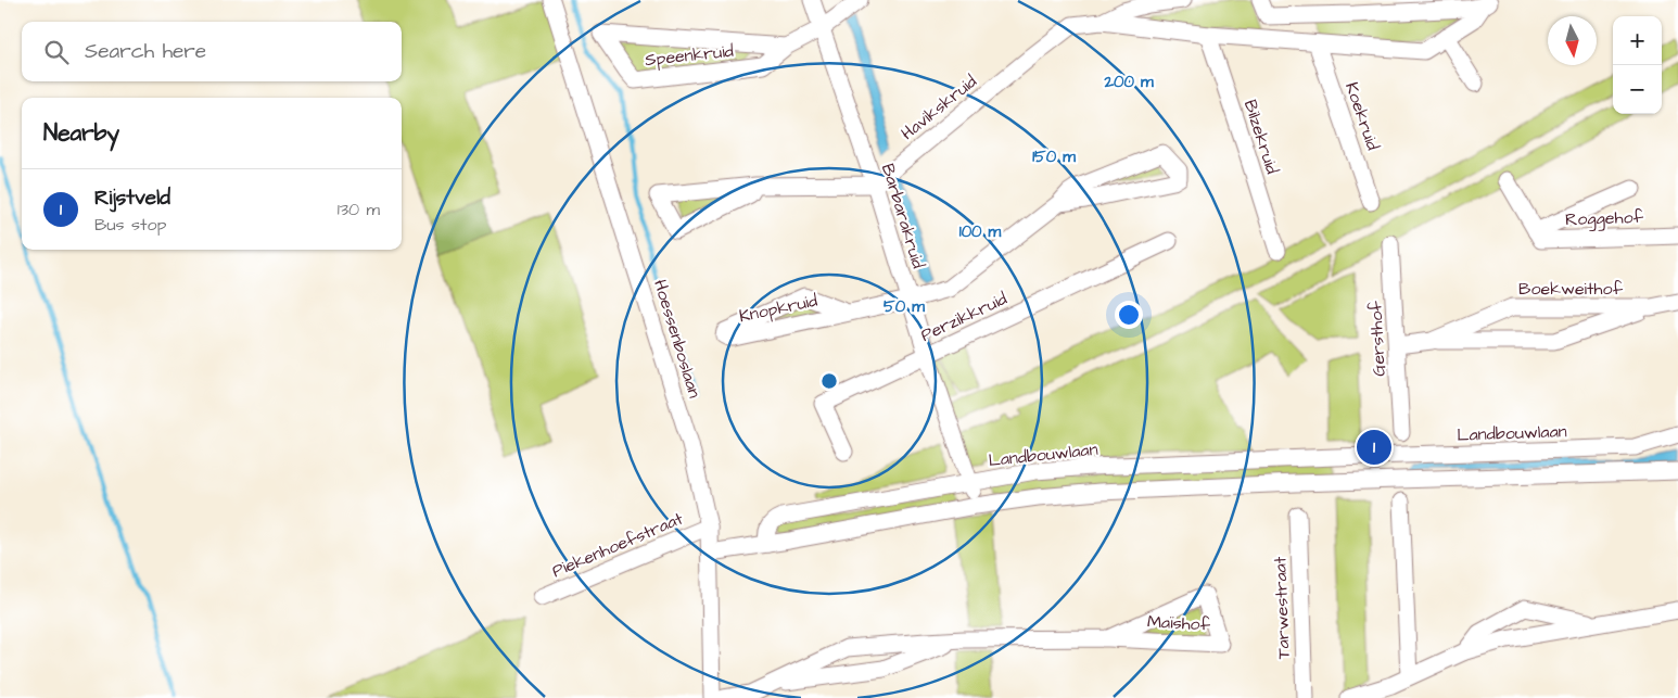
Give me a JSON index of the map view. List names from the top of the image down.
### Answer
{
  "streets": {
    "street": [
      "Speenkruid",
      "Havikskruid",
      "Koekruid",
      "Bilzekruid",
      "Barbarakruid",
      "Roggehof",
      "Boekweithof",
      "Knopkruid",
      "Perzikkruid",
      "Hoessenboslaan",
      "Gersthof",
      "Landbouwlaan",
      "Piekenhoefstraat",
      "Tarwestraat",
      "Maïshof"
    ]
  },
  "crossings": [
    ["Speenkruid", "Barbarakruid"],
    ["Havikskruid", "Koekruid"],
    ["Havikskruid", "Bilzekruid"],
    ["Havikskruid", "Barbarakruid"],
    ["Barbarakruid", "Knopkruid"],
    ["Barbarakruid", "Perzikkruid"],
    ["Barbarakruid", "Landbouwlaan"],
    ["Boekweithof", "Gersthof"],
    ["Hoessenboslaan", "Piekenhoefstraat"]
  ],
  "north": "bottom",
  "page": {
    "map_buttons": ["+", "−"],
    "search": "Search here",
    "heading": "Nearby",
    "list": [
      {
        "mark": "1",
        "name": "Rijstveld",
        "note": "Bus stop",
        "value": "130 m"
      }
    ],
    "pins": "1"
  },
  "rings": [
    "200 m",
    "150 m",
    "100 m",
    "50 m"
  ]
}
